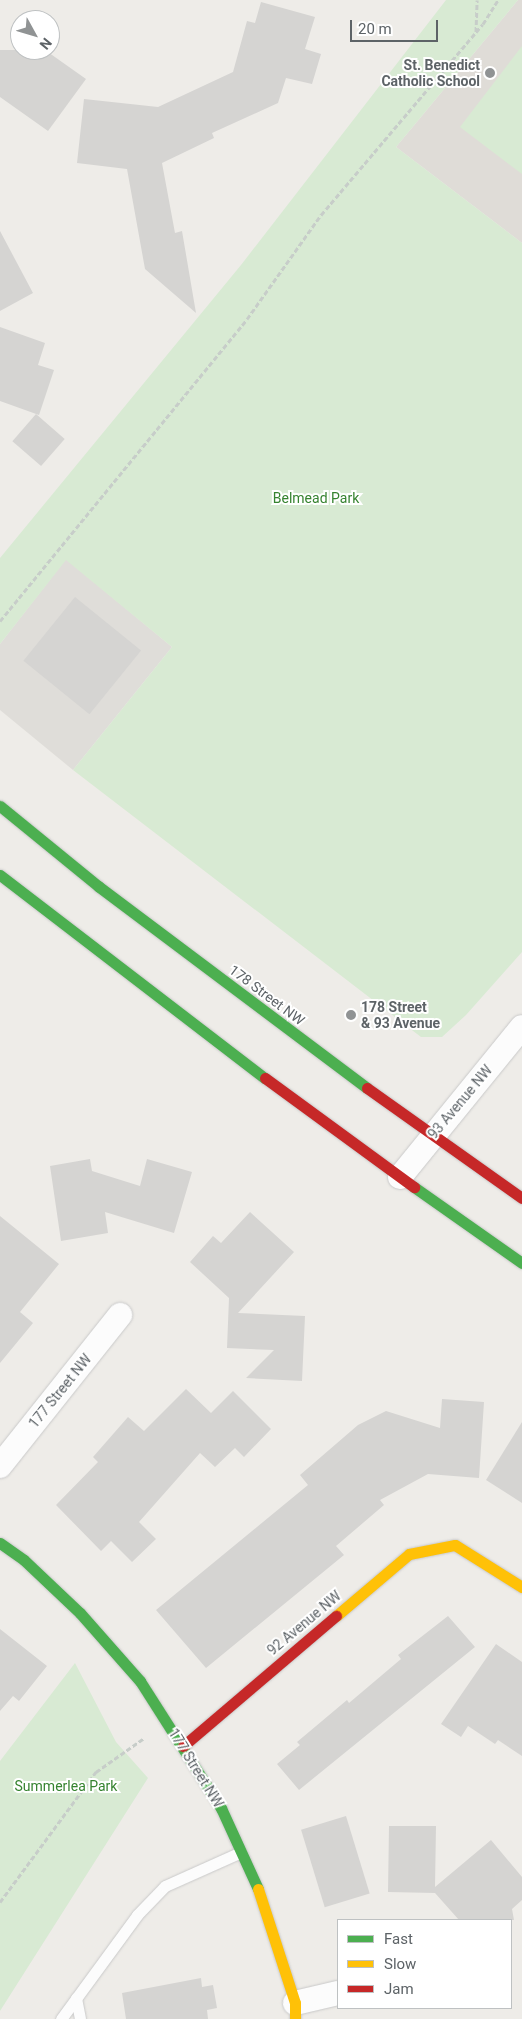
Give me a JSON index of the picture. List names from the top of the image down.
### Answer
{
  "streets": {
    "main road": ["178 Street NW", "177 Street NW", "92 Avenue NW"],
    "street": ["93 Avenue NW"]
  },
  "crossings": [
    ["178 Street NW", "93 Avenue NW"],
    ["177 Street NW", "92 Avenue NW"]
  ],
  "parks": ["Belmead Park", "Summerlea Park"],
  "places": ["St. Benedict Catholic School", "178 Street & 93 Avenue"],
  "legend": ["Fast", "Slow", "Jam"],
  "scale_bar": "20 m",
  "north": "bottom right"
}
